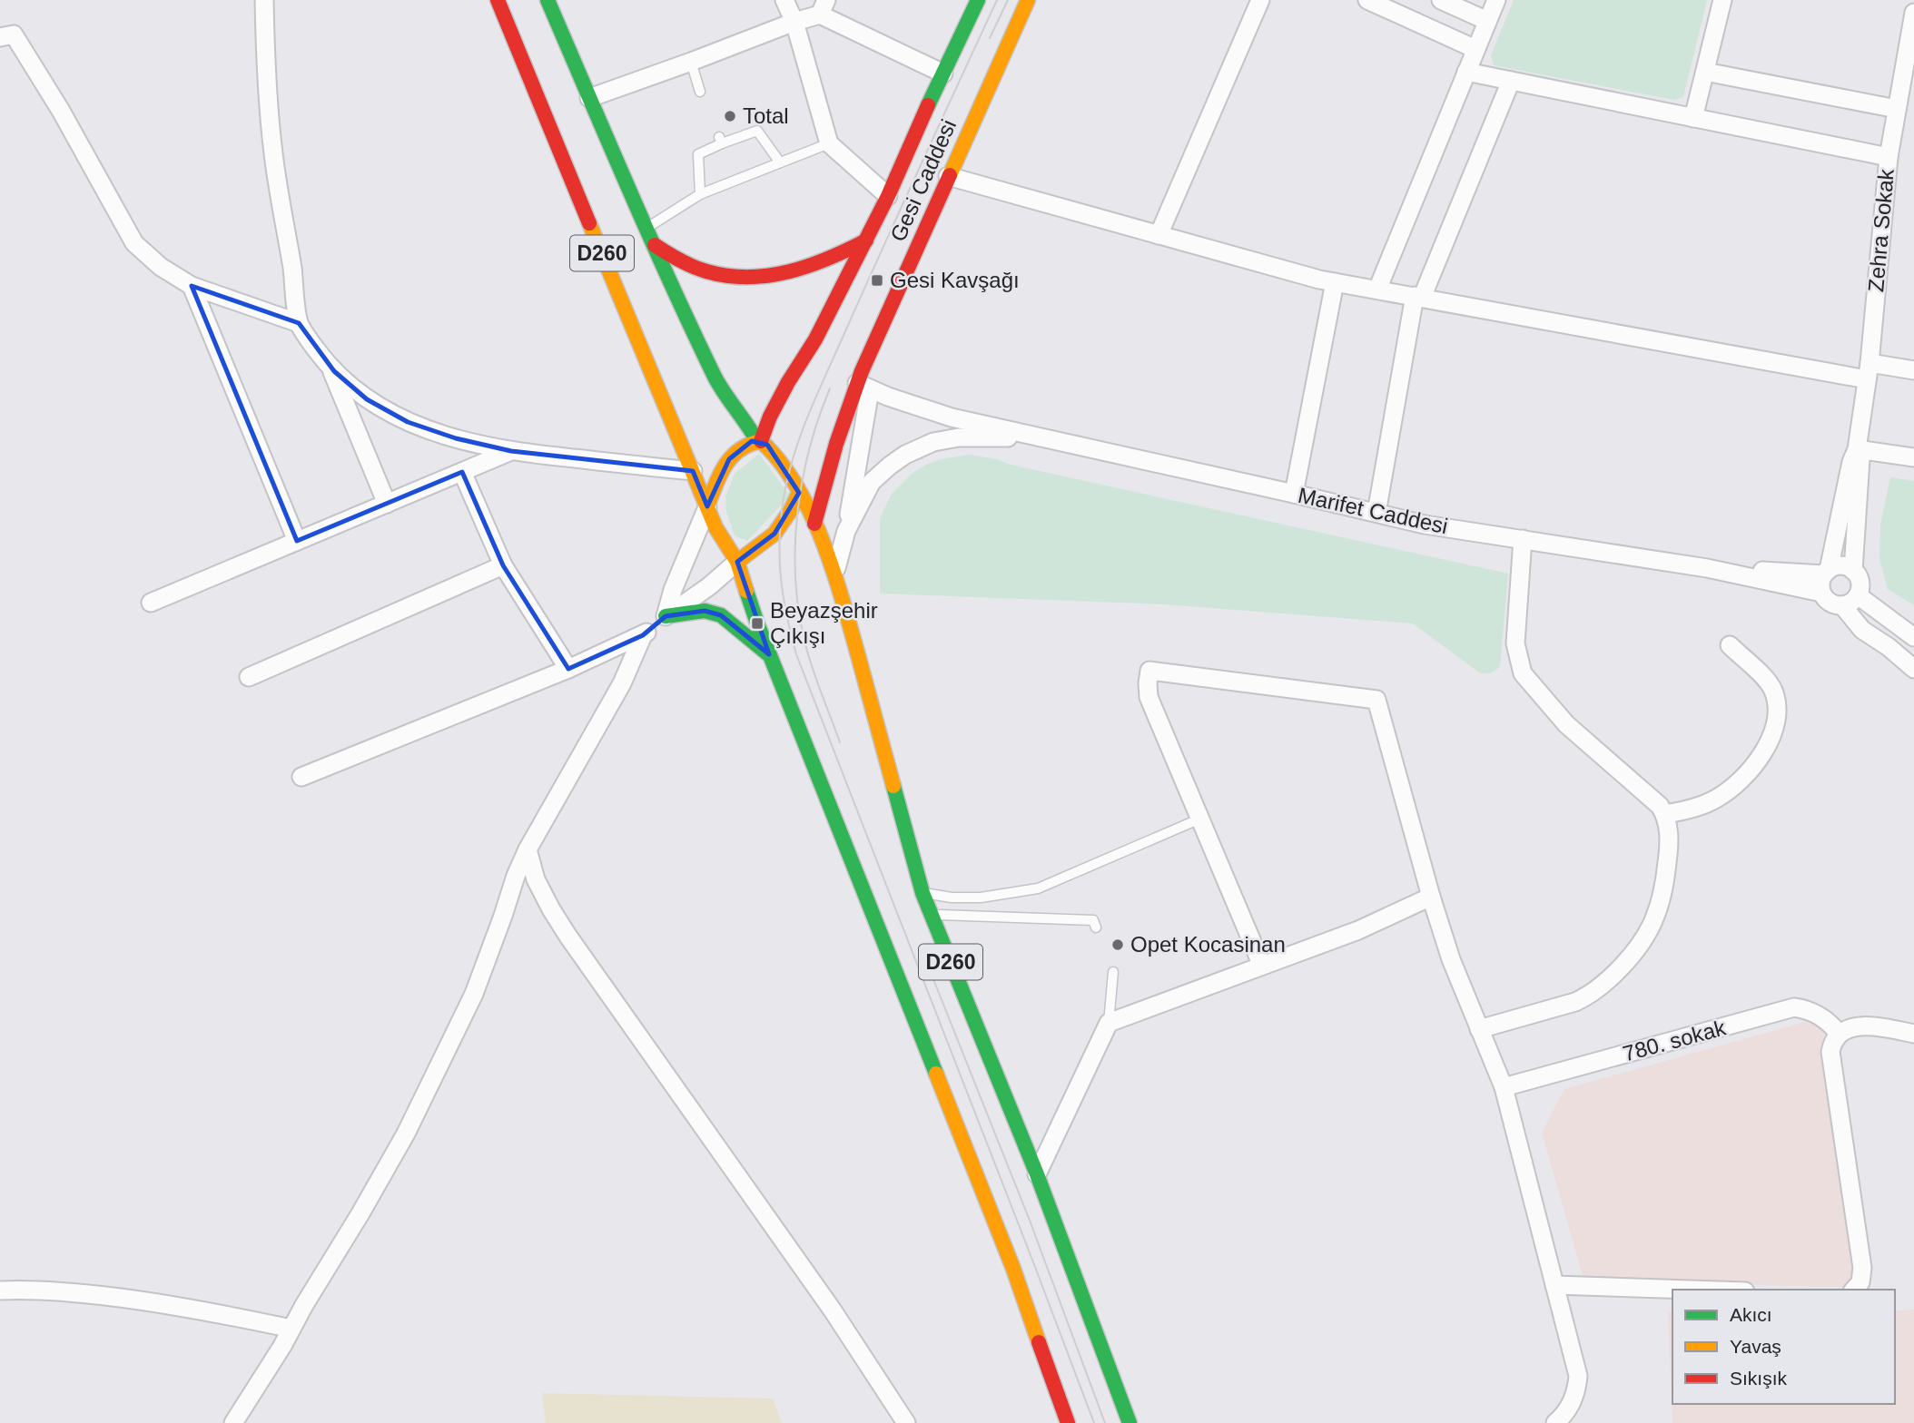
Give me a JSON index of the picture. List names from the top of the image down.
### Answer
{
  "streets": {
    "main road": ["Gesi Caddesi", "D260"],
    "street": ["Zehra Sokak", "Marifet Caddesi", "780. sokak"]
  },
  "crossings": [
    ["Gesi Caddesi", "D260"]
  ],
  "places": {
    "other": ["Total", "Opet Kocasinan"],
    "transit": ["Gesi Kavşağı", "Beyazşehir Çıkışı"]
  },
  "legend": ["Akıcı", "Yavaş", "Sıkışık"]
}
